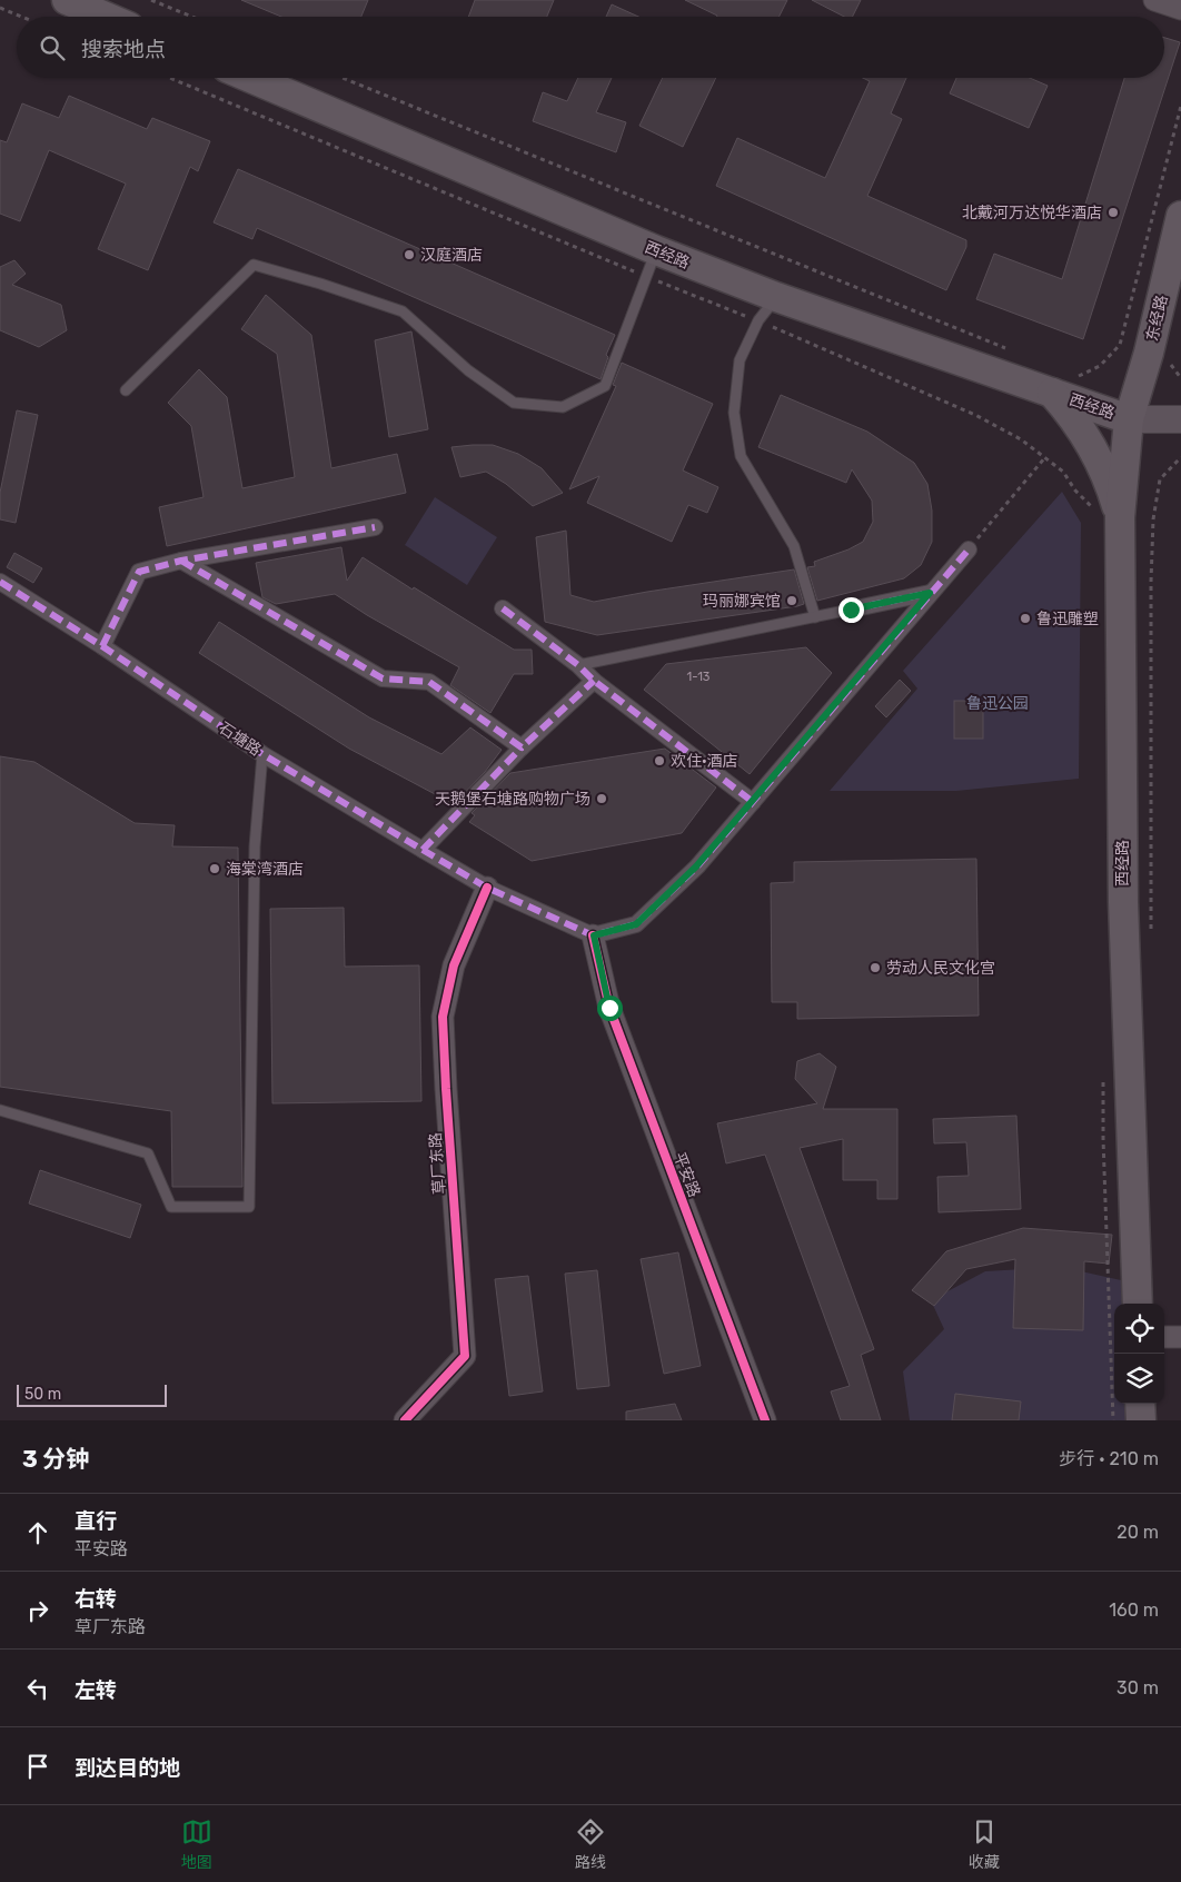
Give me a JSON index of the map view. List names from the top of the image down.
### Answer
{
  "streets": {
    "main road": ["西经路", "东经路"],
    "street": ["石塘路", "草厂东路", "平安路"]
  },
  "crossings": [
    ["西经路", "东经路"],
    ["石塘路", "草厂东路"]
  ],
  "parks": ["鲁迅公园"],
  "places": [
    "北戴河万达悦华酒店",
    "汉庭酒店",
    "玛丽娜宾馆",
    "鲁迅雕塑",
    "欢住·酒店",
    "天鹅堡石塘路购物广场",
    "海棠湾酒店",
    "劳动人民文化宫"
  ],
  "house_numbers": ["1-13"],
  "scale_bar": "50 m",
  "page": {
    "search": "搜索地点",
    "scale": "50 m",
    "heading": ["3 分钟", "步行 · 210 m"],
    "list": [
      ["直行", "平安路", "20 m"],
      ["右转", "草厂东路", "160 m"],
      ["左转", "30 m"],
      "到达目的地"
    ],
    "nav": ["地图", "路线", "收藏"]
  }
}
